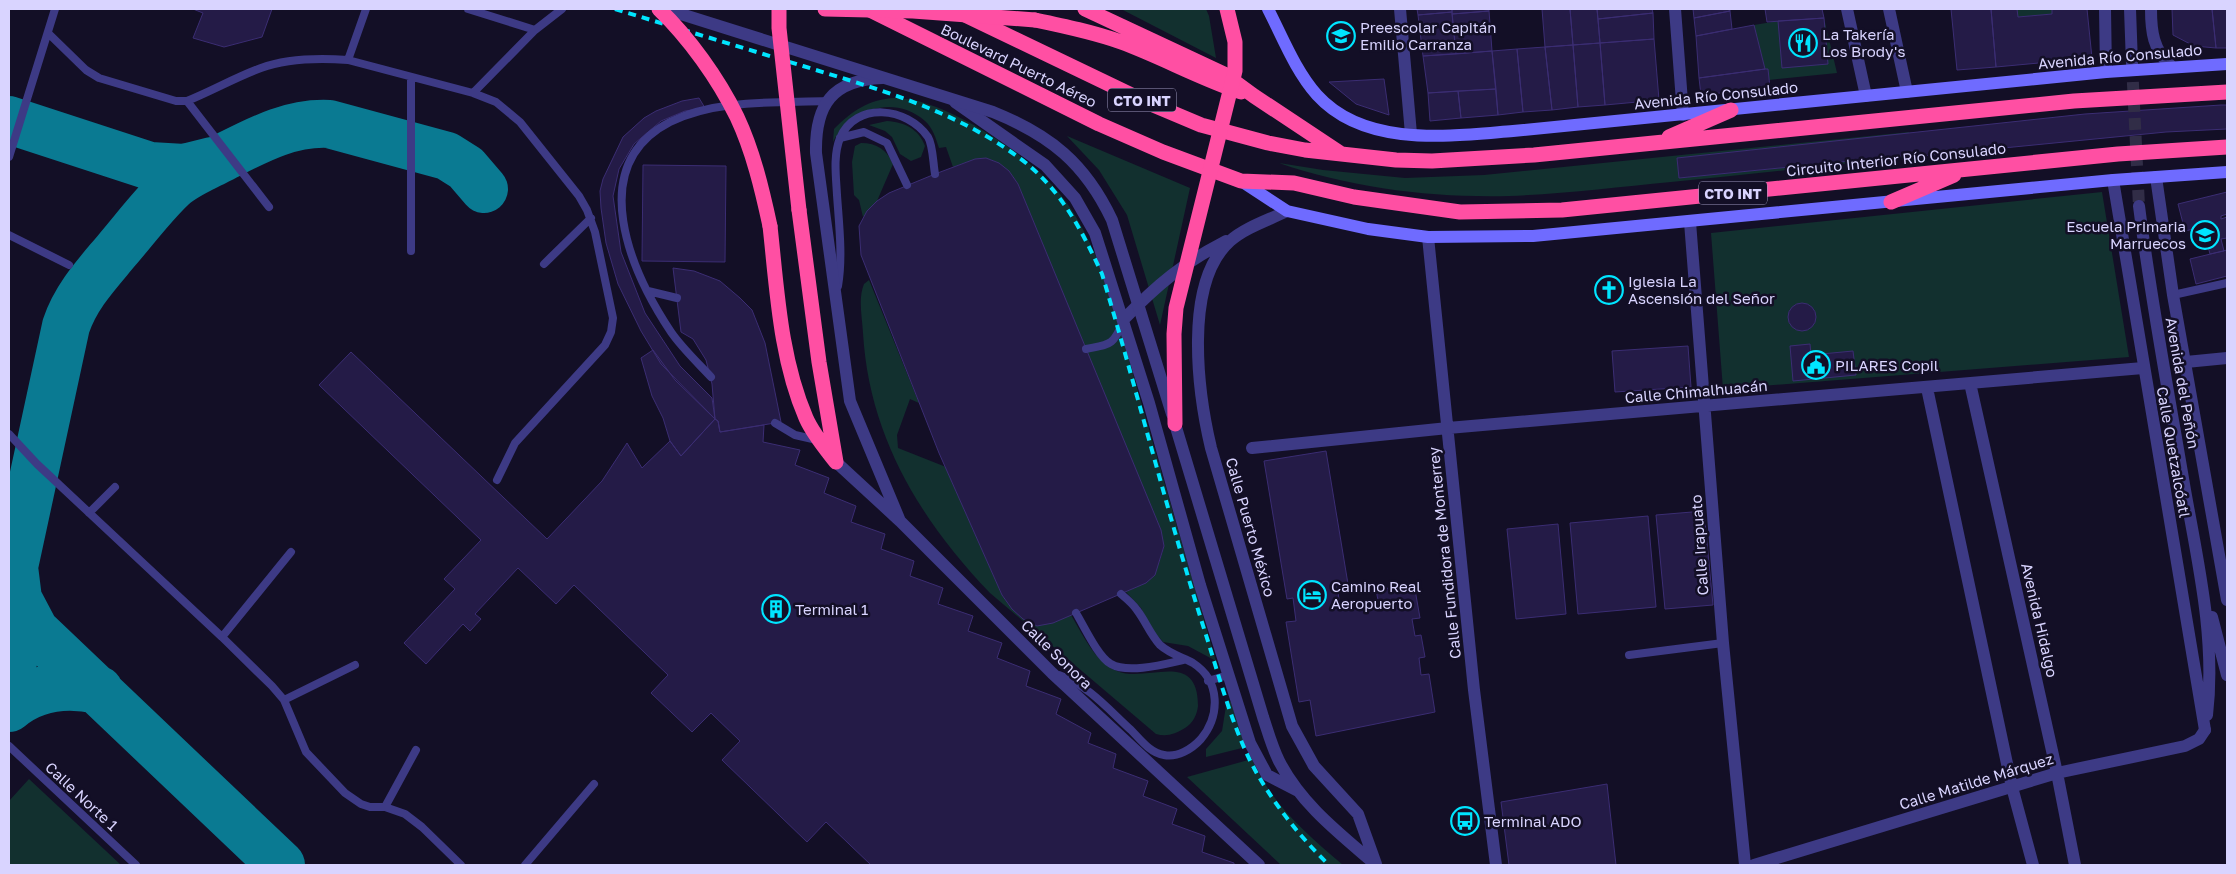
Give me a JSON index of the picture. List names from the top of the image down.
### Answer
{
  "streets": {
    "highway": ["Boulevard Puerto Aéreo", "CTO INT", "Circuito Interior Río Consulado"],
    "main road": ["Avenida Río Consulado"],
    "street": [
      "Avenida del Peñón",
      "Calle Chimalhuacán",
      "Calle Quetzalcóatl",
      "Calle Puerto México",
      "Calle Irapuato",
      "Calle Fundidora de Monterrey",
      "Avenida Hidalgo",
      "Calle Sonora",
      "Calle Matilde Márquez"
    ],
    "lane": ["Calle Norte 1"]
  },
  "crossings": [
    ["Boulevard Puerto Aéreo", "CTO INT"],
    ["Boulevard Puerto Aéreo", "Circuito Interior Río Consulado"],
    ["CTO INT", "Circuito Interior Río Consulado"],
    ["CTO INT", "Calle Quetzalcóatl"],
    ["CTO INT", "Calle Puerto México"],
    ["CTO INT", "Calle Irapuato"],
    ["CTO INT", "Calle Fundidora de Monterrey"],
    ["Avenida del Peñón", "Calle Quetzalcóatl"],
    ["Avenida del Peñón", "Calle Matilde Márquez"],
    ["Calle Chimalhuacán", "Calle Quetzalcóatl"],
    ["Calle Chimalhuacán", "Calle Irapuato"],
    ["Calle Chimalhuacán", "Calle Fundidora de Monterrey"],
    ["Calle Chimalhuacán", "Avenida Hidalgo"],
    ["Calle Quetzalcóatl", "Calle Matilde Márquez"],
    ["Avenida Hidalgo", "Calle Matilde Márquez"]
  ],
  "places": {
    "school or university": ["Preescolar Capitán Emilio Carranza", "Escuela Primaria Marruecos"],
    "restaurant": ["La Takería Los Brody's"],
    "church": ["Iglesia La Ascensión del Señor"],
    "public building": ["PILARES Copil"],
    "hotel": ["Camino Real Aeropuerto"],
    "building": ["Terminal 1"],
    "bus stop": ["Terminal ADO"]
  }
}
